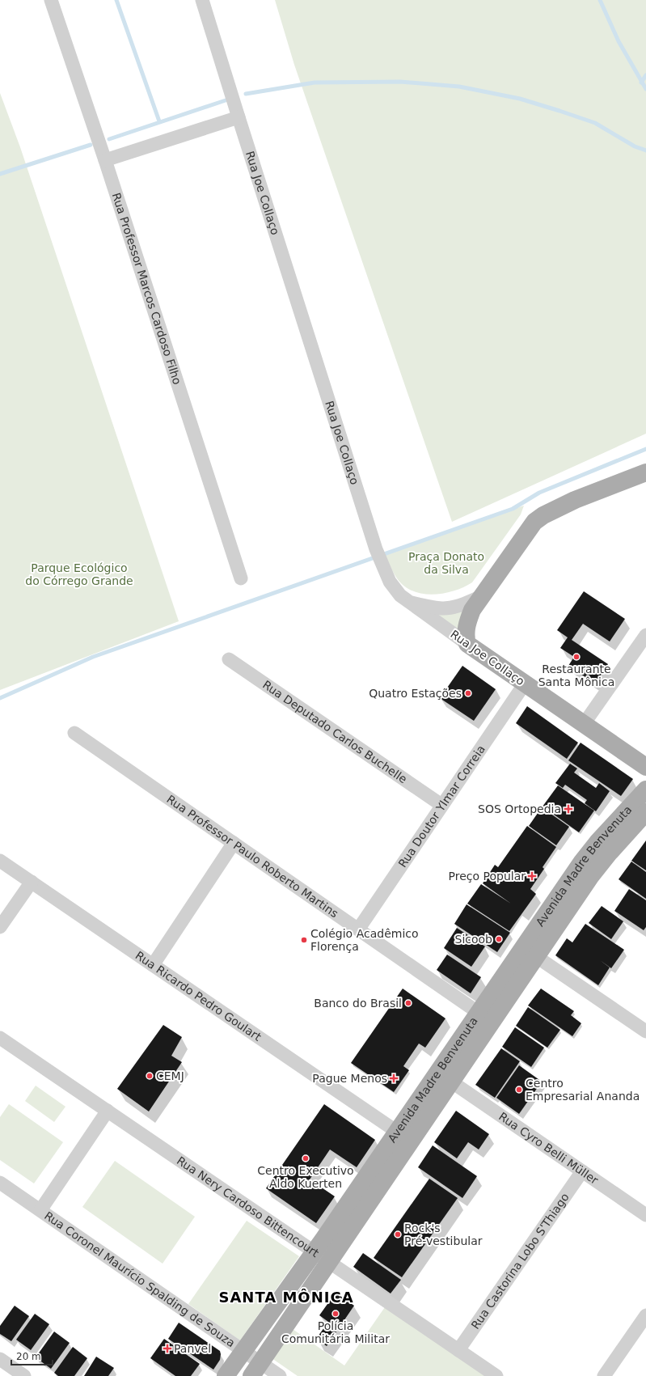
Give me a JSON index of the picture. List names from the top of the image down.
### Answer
{
  "streets": {
    "main road": ["Rua Joe Collaço", "Avenida Madre Benvenuta"],
    "street": [
      "Rua Professor Marcos Cardoso Filho",
      "Rua Deputado Carlos Buchelle",
      "Rua Doutor Ylmar Correia",
      "Rua Professor Paulo Roberto Martins",
      "Rua Ricardo Pedro Goulart",
      "Rua Cyro Belli Müller",
      "Rua Nery Cardoso Bittencourt",
      "Rua Castorina Lobo S'Thiago",
      "Rua Coronel Maurício Spalding de Souza"
    ]
  },
  "crossings": [
    ["Rua Joe Collaço", "Rua Doutor Ylmar Correia"],
    ["Rua Deputado Carlos Buchelle", "Rua Doutor Ylmar Correia"],
    ["Rua Doutor Ylmar Correia", "Rua Professor Paulo Roberto Martins"],
    ["Rua Professor Paulo Roberto Martins", "Avenida Madre Benvenuta"],
    ["Avenida Madre Benvenuta", "Rua Ricardo Pedro Goulart"],
    ["Avenida Madre Benvenuta", "Rua Cyro Belli Müller"],
    ["Avenida Madre Benvenuta", "Rua Nery Cardoso Bittencourt"],
    ["Avenida Madre Benvenuta", "Rua Coronel Maurício Spalding de Souza"],
    ["Rua Cyro Belli Müller", "Rua Castorina Lobo S'Thiago"],
    ["Rua Nery Cardoso Bittencourt", "Rua Castorina Lobo S'Thiago"]
  ],
  "districts": ["SANTA MÔNICA"],
  "parks": ["Praça Donato da Silva", "Parque Ecológico do Córrego Grande"],
  "places": {
    "other": [
      "Restaurante Santa Mônica",
      "Quatro Estações",
      "Sicoob",
      "Colégio Acadêmico Florença",
      "Banco do Brasil",
      "CEMJ",
      "Centro Empresarial Ananda",
      "Centro Executivo Aldo Kuerten",
      "Rock's Pré-vestibular",
      "Polícia Comunitária Militar"
    ],
    "health": [
      "SOS Ortopedia",
      "Preço Popular",
      "Pague Menos",
      "Panvel"
    ]
  },
  "scale_bar": "20 m"
}
